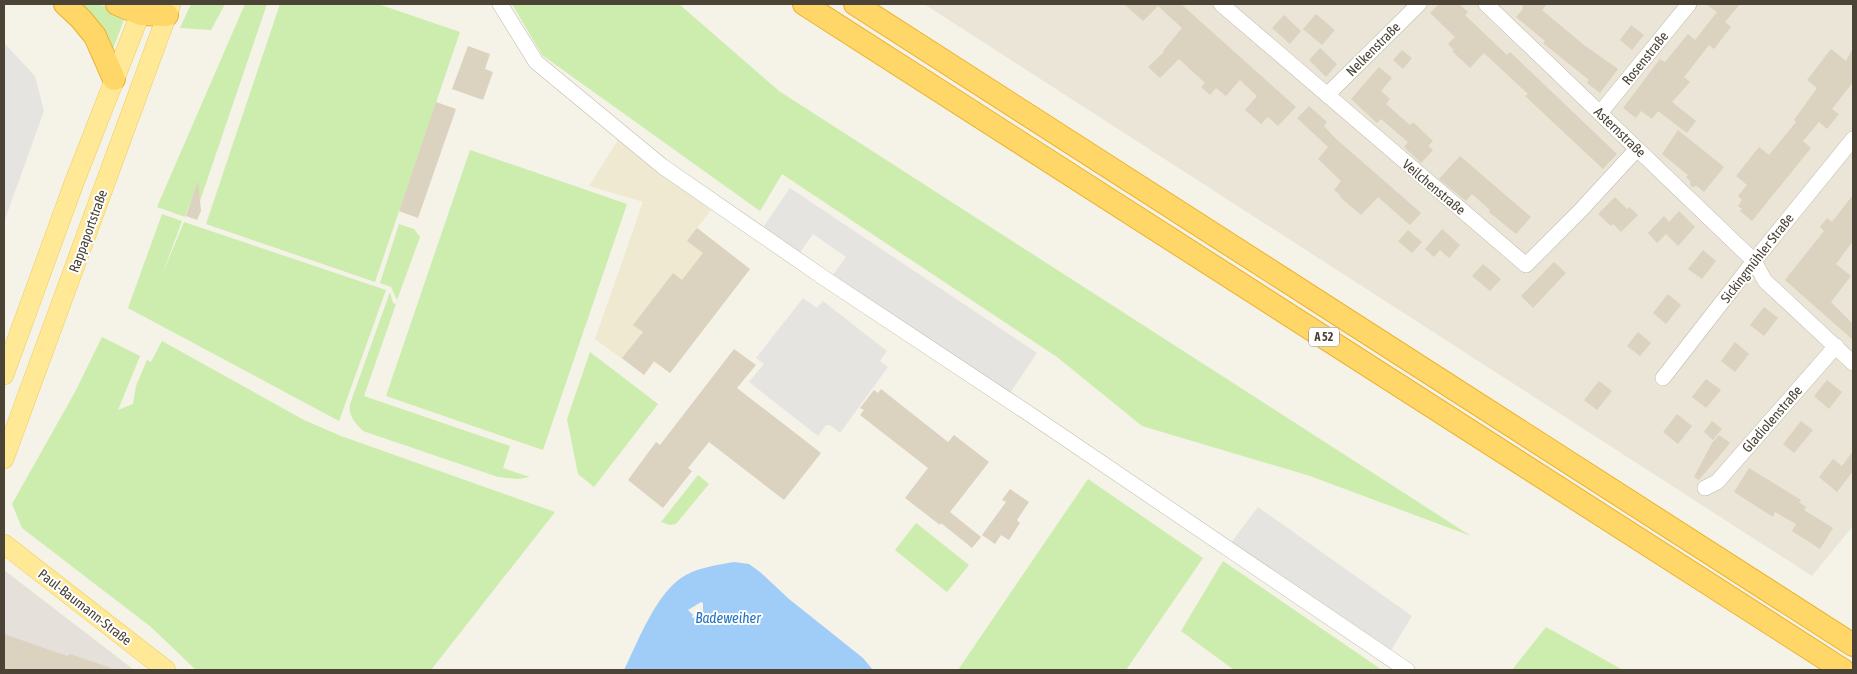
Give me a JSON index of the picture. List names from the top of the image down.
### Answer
{
  "streets": {
    "highway": ["A 52"],
    "main road": ["Rappaportstraße", "Paul-Baumann-Straße"],
    "street": [
      "Nelkenstraße",
      "Rosenstraße",
      "Asternstraße",
      "Veilchenstraße",
      "Sickingmühler Straße",
      "Gladiolenstraße"
    ]
  },
  "crossings": [
    ["Nelkenstraße", "Veilchenstraße"],
    ["Rosenstraße", "Asternstraße"],
    ["Asternstraße", "Veilchenstraße"],
    ["Asternstraße", "Sickingmühler Straße"]
  ],
  "water": ["Badeweiher"]
}
